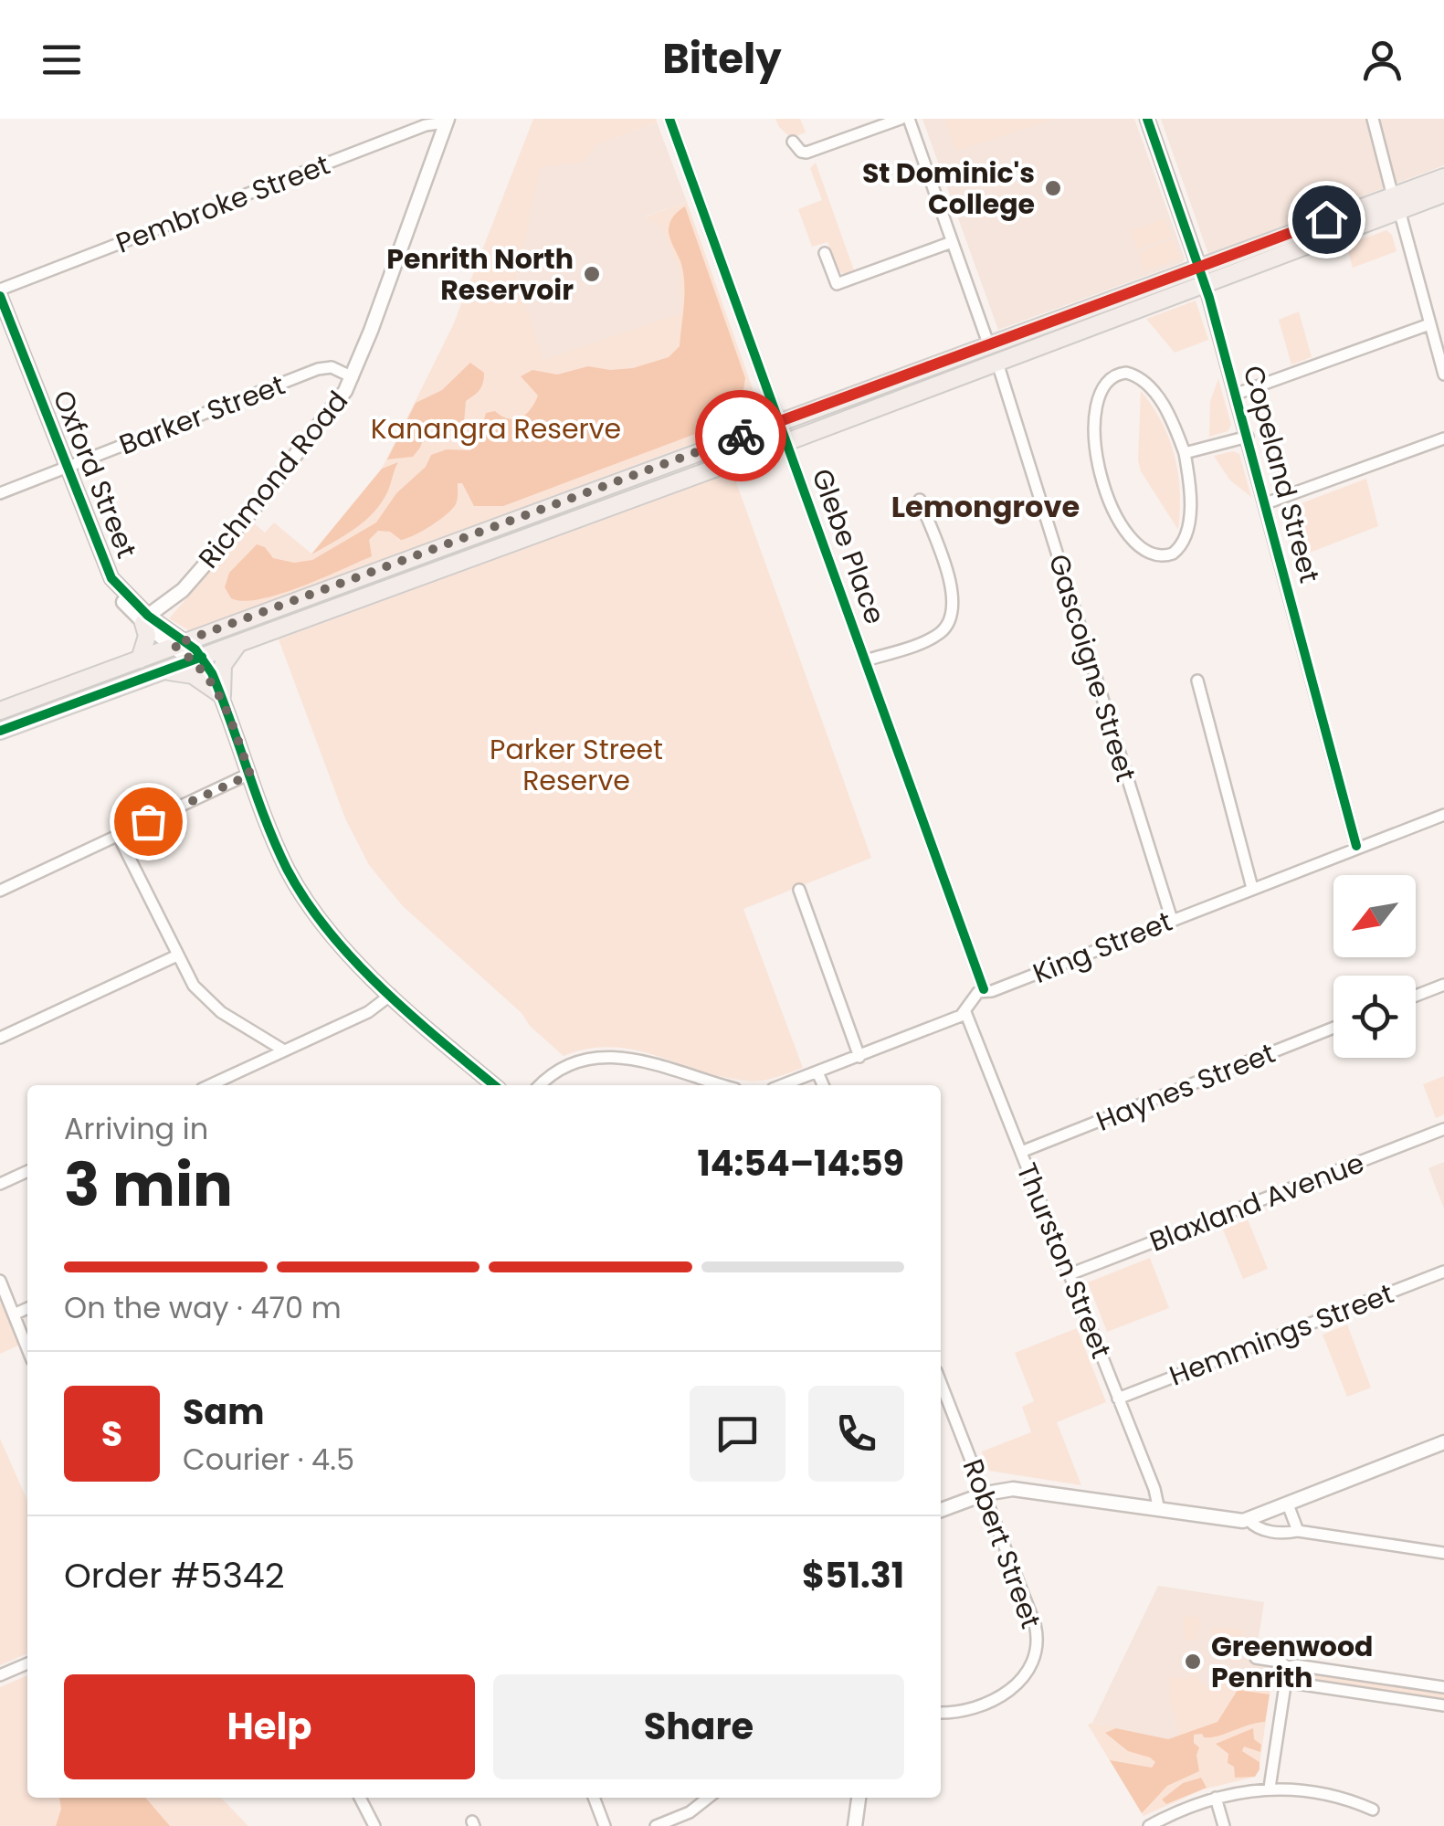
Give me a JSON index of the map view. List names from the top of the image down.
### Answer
{
  "streets": {
    "street": [
      "Pembroke Street",
      "Barker Street",
      "Oxford Street",
      "Copeland Street",
      "Richmond Road",
      "Glebe Place",
      "Gascoigne Street",
      "King Street",
      "Haynes Street",
      "Blaxland Avenue",
      "Thurston Street",
      "Hemmings Street",
      "Robert Street"
    ]
  },
  "crossings": [
    ["Pembroke Street", "Oxford Street"],
    ["Pembroke Street", "Richmond Road"],
    ["Barker Street", "Oxford Street"],
    ["Barker Street", "Richmond Road"],
    ["Oxford Street", "Richmond Road"],
    ["Copeland Street", "King Street"],
    ["Glebe Place", "King Street"],
    ["Gascoigne Street", "King Street"],
    ["Haynes Street", "Thurston Street"],
    ["Blaxland Avenue", "Thurston Street"],
    ["Thurston Street", "Hemmings Street"]
  ],
  "districts": ["Lemongrove"],
  "parks": ["Kanangra Reserve", "Parker Street Reserve"],
  "places": ["St Dominic's College", "Penrith North Reservoir", "Greenwood Penrith"],
  "north": "bottom left",
  "page": {
    "header": "Bitely",
    "heading": ["3 min", "Arriving in", "14:54–14:59"],
    "panel": [
      "Sam",
      "Courier · 4.5",
      "Order #5342",
      "$51.31"
    ],
    "bar": "On the way · 470 m",
    "round": "S",
    "buttons": ["Help", "Share"]
  }
}
